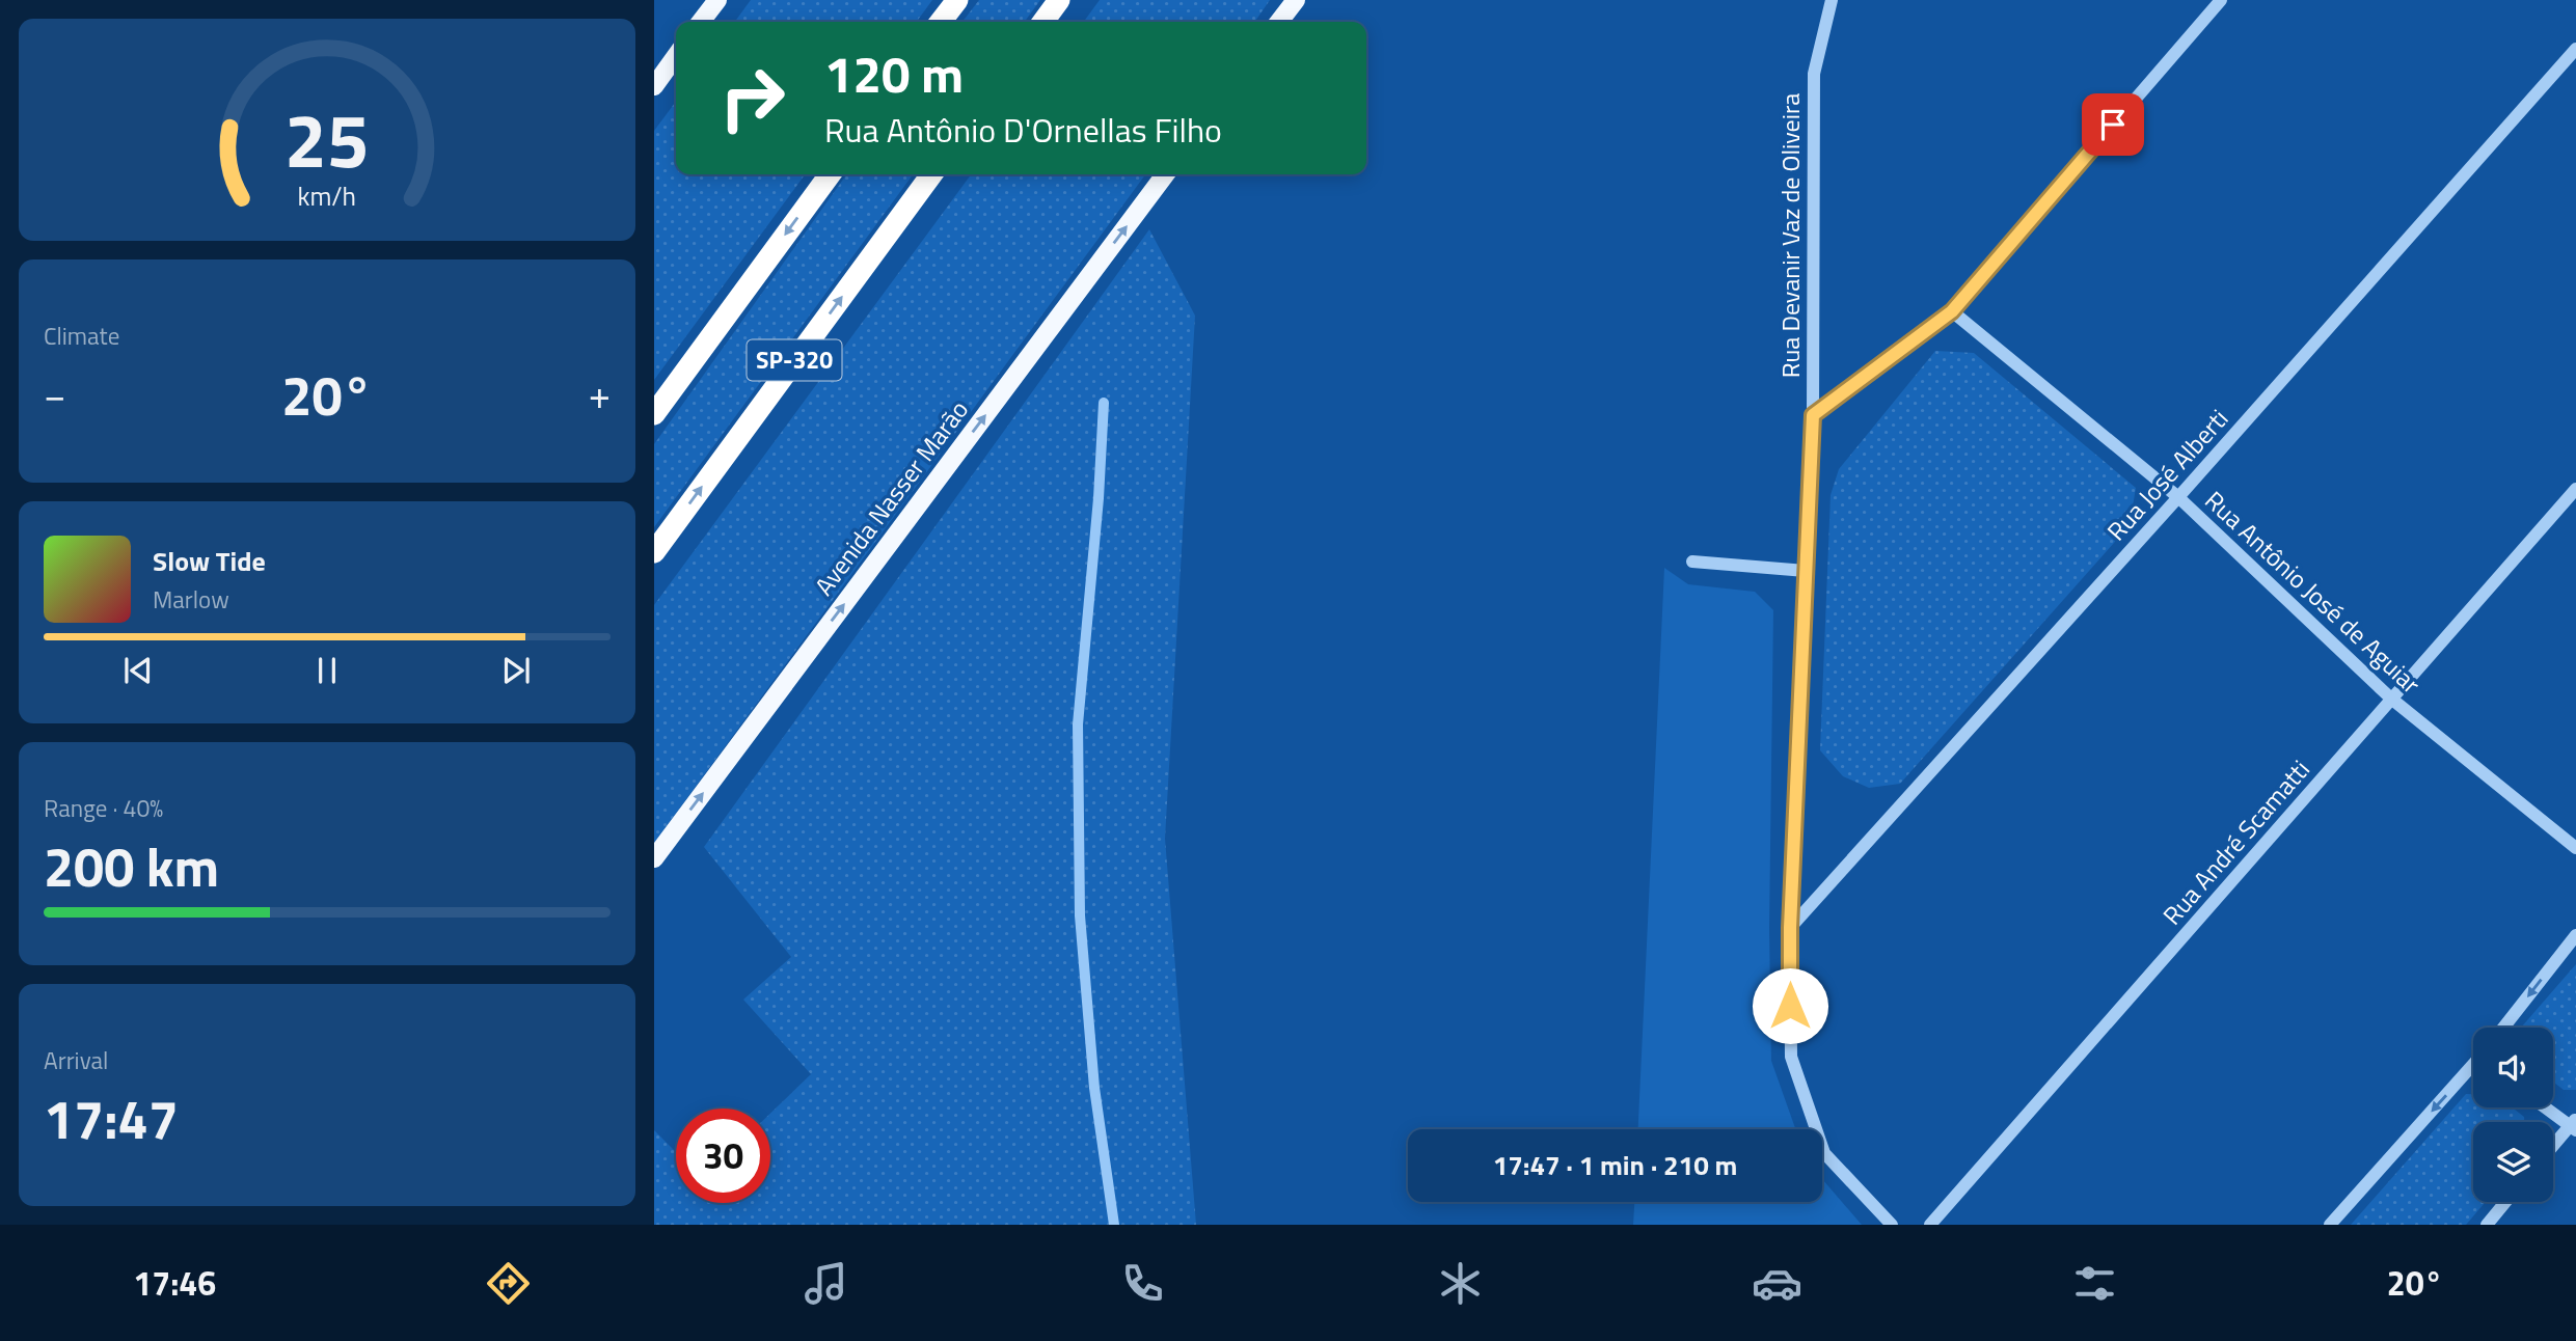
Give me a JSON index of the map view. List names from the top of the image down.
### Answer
{
  "streets": {
    "highway": ["SP-320"],
    "main road": ["Avenida Nasser Marão"],
    "street": [
      "Rua Devanir Vaz de Oliveira",
      "Rua José Alberti",
      "Rua Antônio José de Aguiar",
      "Rua André Scamatti"
    ]
  },
  "crossings": [
    ["Rua Devanir Vaz de Oliveira", "Rua José Alberti"],
    ["Rua José Alberti", "Rua Antônio José de Aguiar"],
    ["Rua Antônio José de Aguiar", "Rua André Scamatti"]
  ],
  "one_way": ["Avenida Nasser Marão"],
  "page": {
    "turn": ["120 m", "Rua Antônio D'Ornellas Filho"],
    "tile": [
      "Climate",
      ["Range · 40%", "200 km"],
      ["Arrival", "17:47"]
    ],
    "heat": ["−", "20°", "+"],
    "song": ["Slow Tide", "Marlow"],
    "limit": "30",
    "trip": "17:47 · 1 min · 210 m",
    "tabs": ["17:46", "20°"],
    "gauge": ["25", "km/h"]
  }
}
